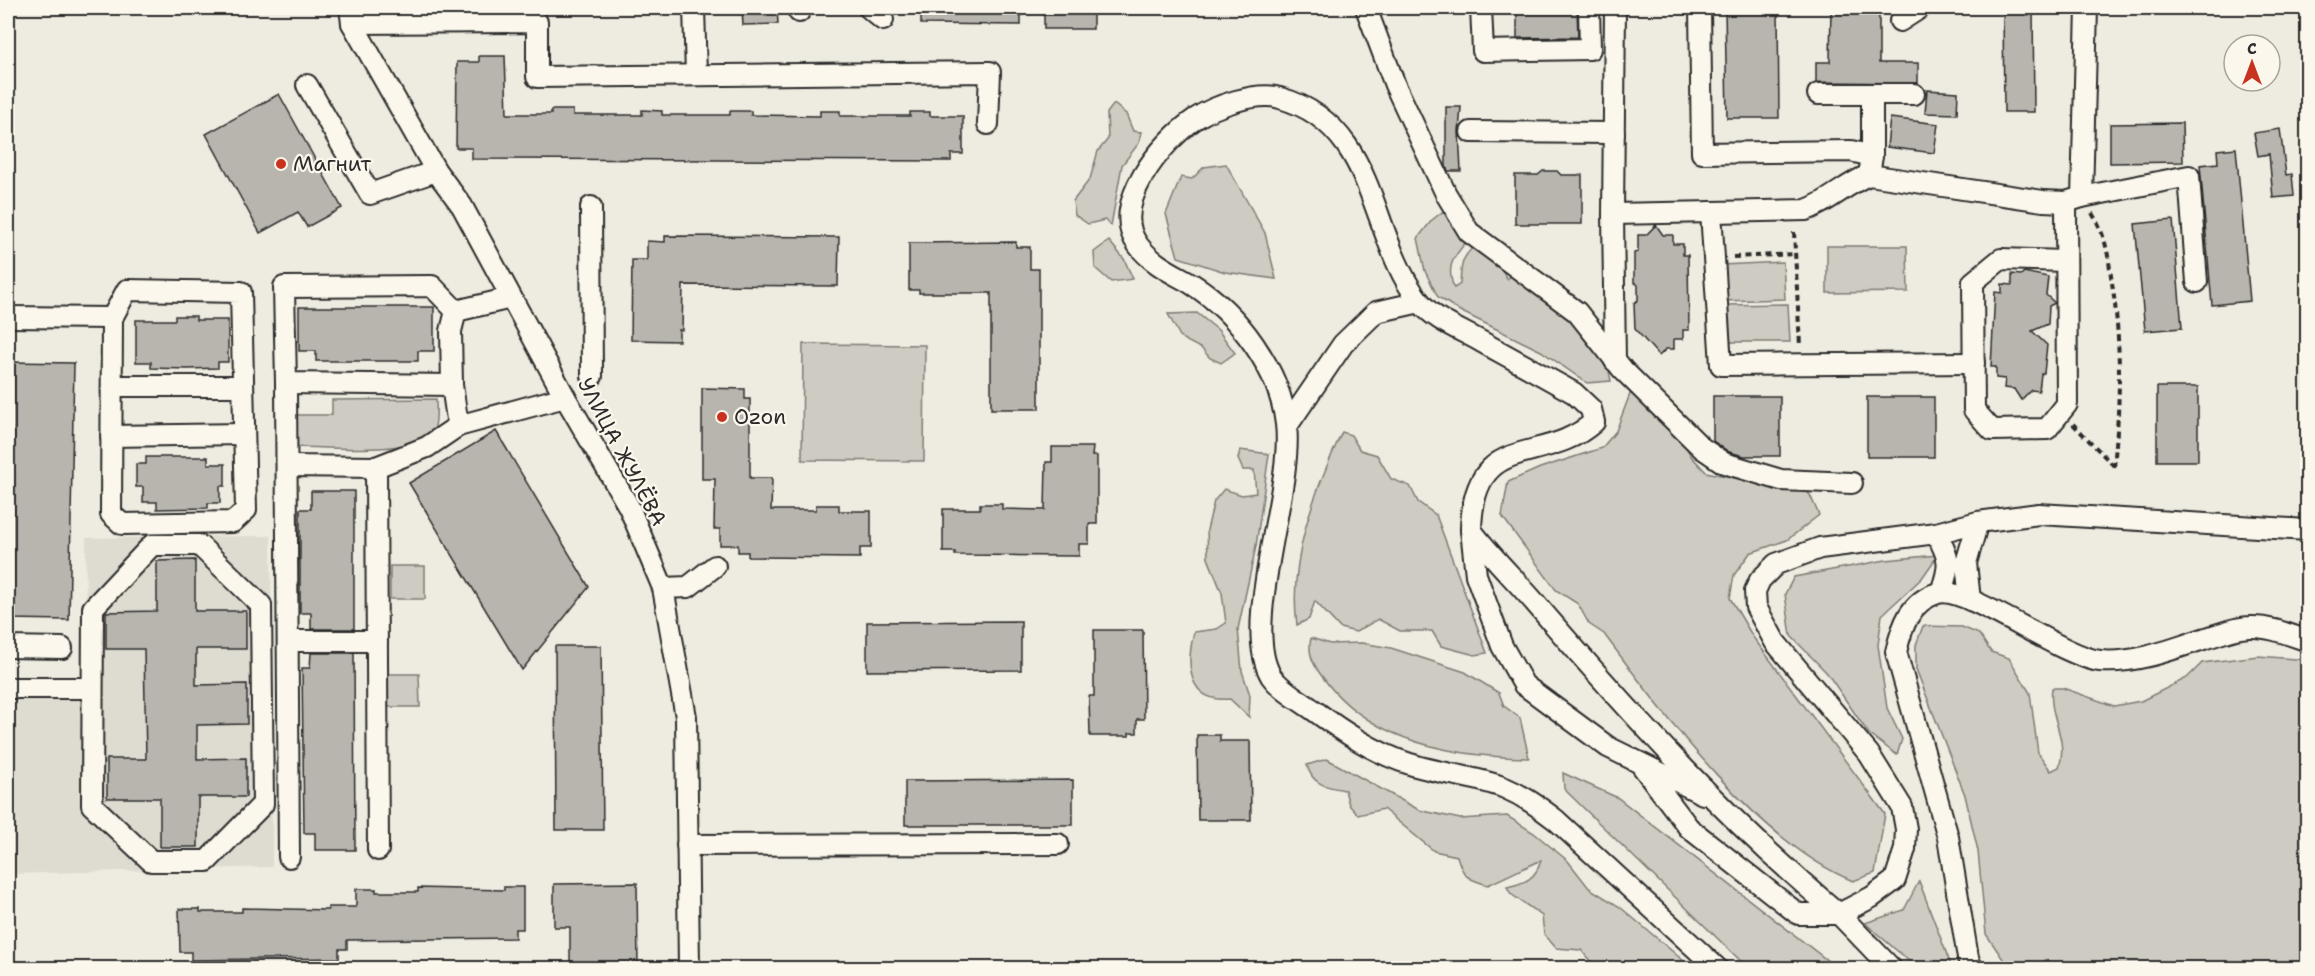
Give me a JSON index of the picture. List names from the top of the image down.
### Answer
{
  "streets": {
    "street": ["УЛИЦА ЖУЛЁВА"]
  },
  "places": ["Магнит", "Ozon"],
  "north": "top"
}
